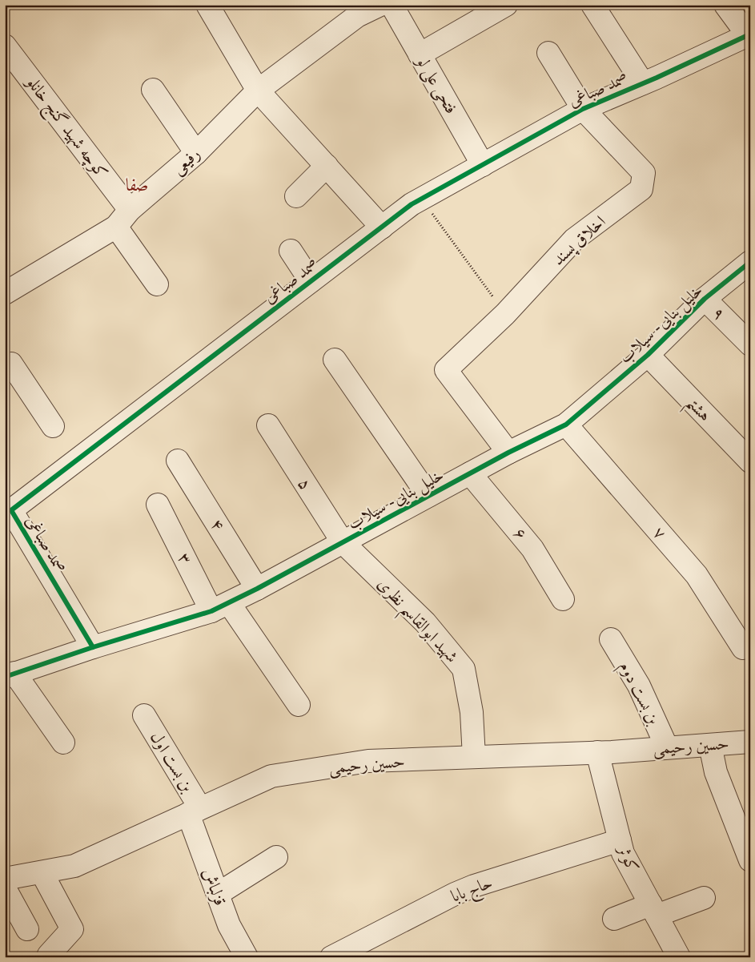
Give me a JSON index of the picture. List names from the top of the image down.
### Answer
{
  "streets": {
    "street": [
      "فتحی علی لو",
      "صمد صباغی",
      "کوچه شهید گنج خانلو",
      "رفیعی",
      "اخلاق پسند",
      "۹",
      "خلیل بنایی- سیلاب",
      "هشتم",
      "۵",
      "۴",
      "۷",
      "۶",
      "۳",
      "شهید ابوالقاسم نظری",
      "بن بست دوم",
      "حسین رحیمی",
      "بن بست اول",
      "کوثر",
      "قزلباش",
      "حاج بابا"
    ]
  },
  "crossings": [
    ["فتحی علی لو", "صمد صباغی"],
    ["صمد صباغی", "اخلاق پسند"],
    ["صمد صباغی", "خلیل بنایی- سیلاب"],
    ["کوچه شهید گنج خانلو", "رفیعی"],
    ["اخلاق پسند", "خلیل بنایی- سیلاب"],
    ["۹", "خلیل بنایی- سیلاب"],
    ["خلیل بنایی- سیلاب", "هشتم"],
    ["خلیل بنایی- سیلاب", "۵"],
    ["خلیل بنایی- سیلاب", "۴"],
    ["خلیل بنایی- سیلاب", "۷"],
    ["خلیل بنایی- سیلاب", "۶"],
    ["خلیل بنایی- سیلاب", "۳"],
    ["خلیل بنایی- سیلاب", "شهید ابوالقاسم نظری"],
    ["۵", "شهید ابوالقاسم نظری"],
    ["شهید ابوالقاسم نظری", "حسین رحیمی"],
    ["بن بست دوم", "حسین رحیمی"],
    ["حسین رحیمی", "بن بست اول"],
    ["حسین رحیمی", "کوثر"],
    ["حسین رحیمی", "قزلباش"],
    ["بن بست اول", "قزلباش"],
    ["کوثر", "حاج بابا"]
  ],
  "districts": ["صفا"]
}
